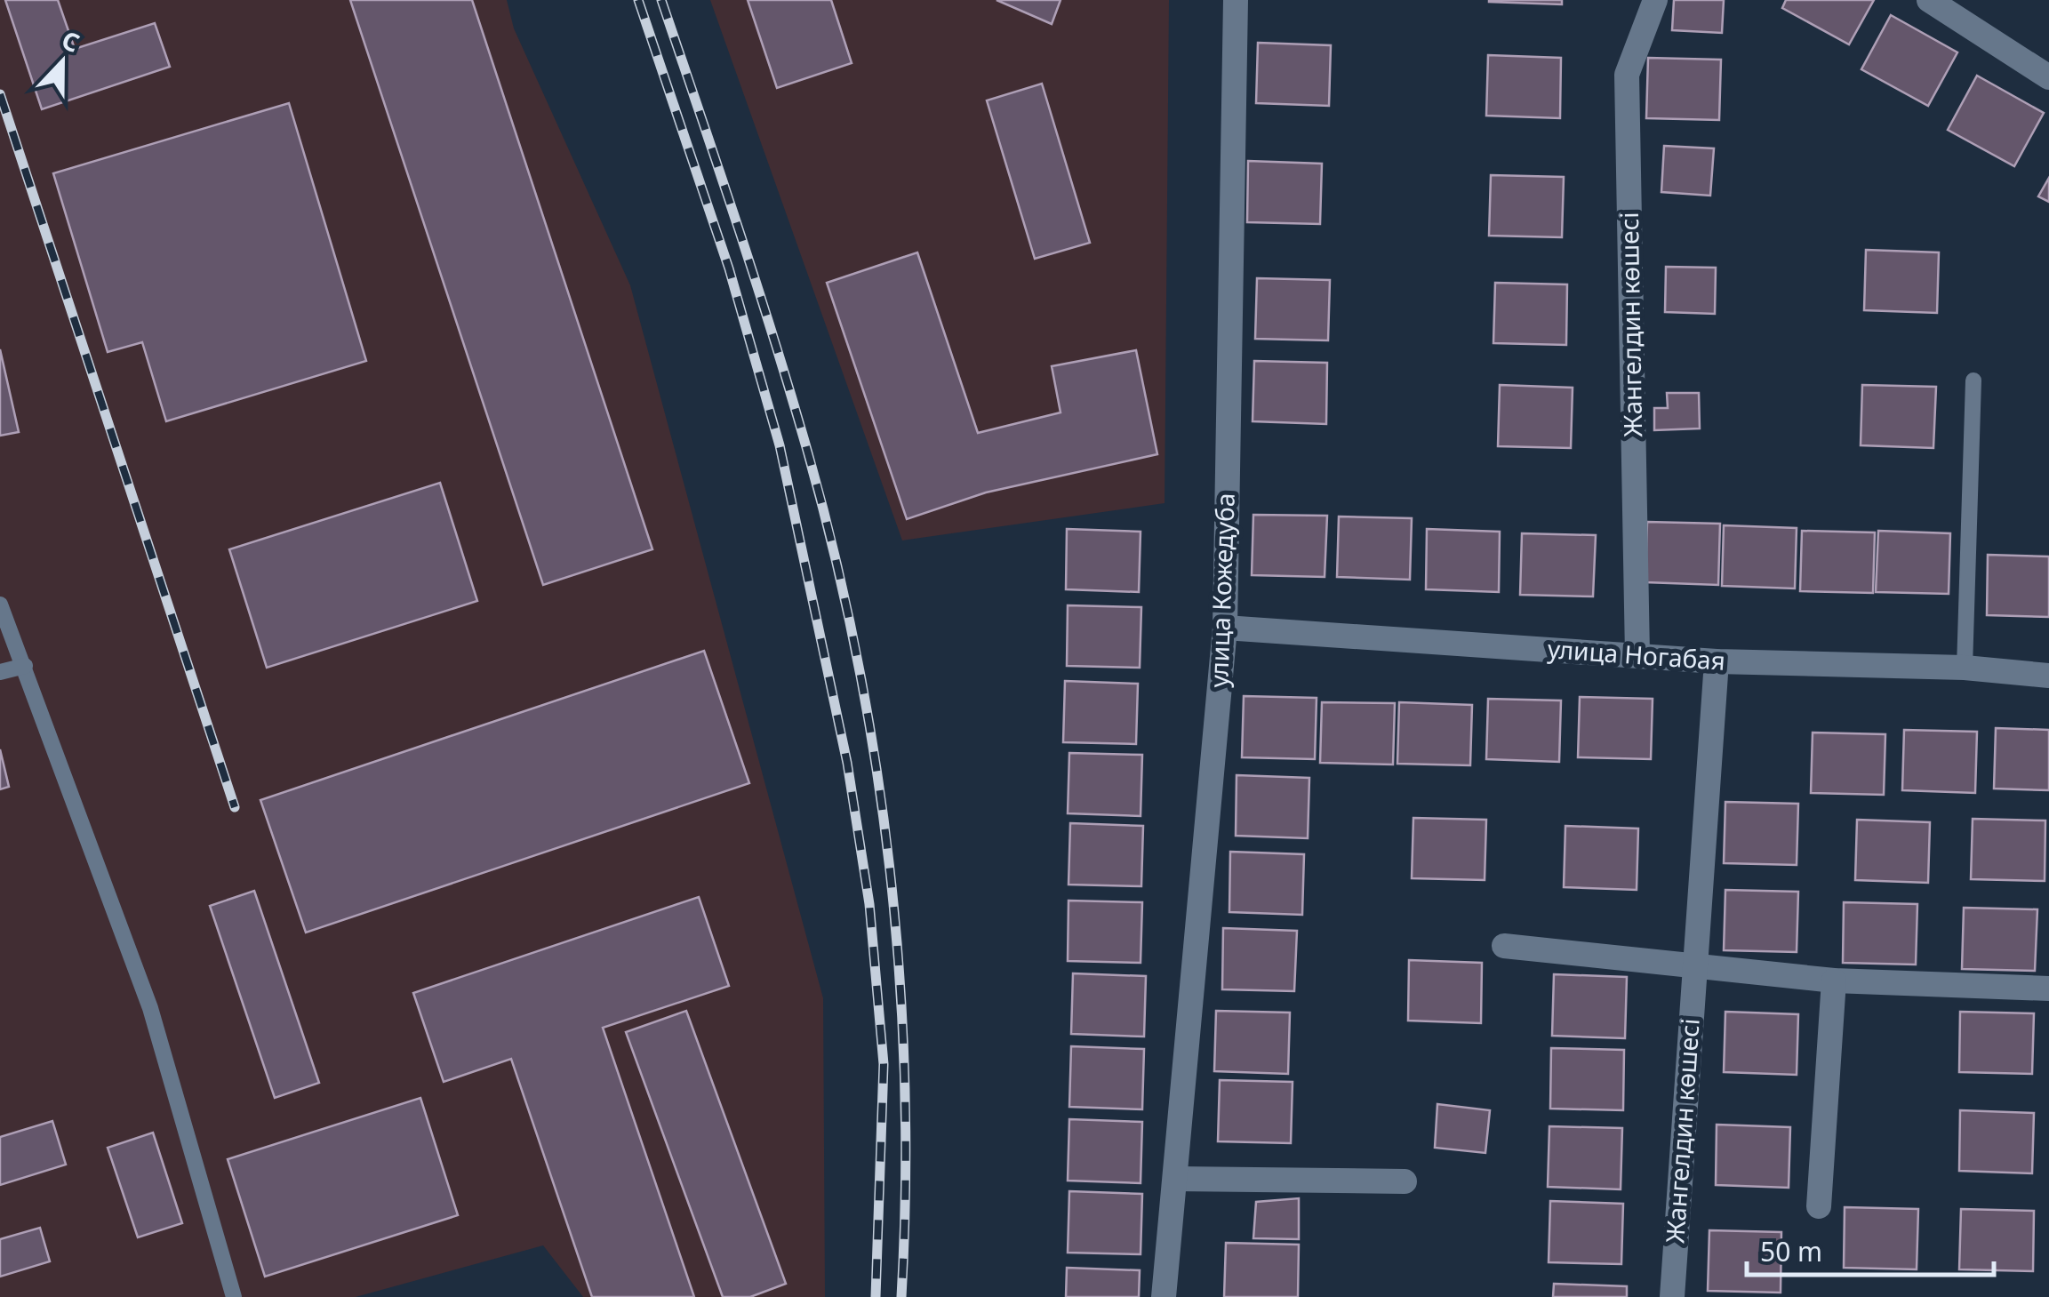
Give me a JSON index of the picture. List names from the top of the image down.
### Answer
{
  "streets": {
    "street": ["Жангелдин көшесі", "улица Кожедуба", "улица Ногабая"]
  },
  "crossings": [
    ["Жангелдин көшесі", "улица Ногабая"],
    ["улица Кожедуба", "улица Ногабая"]
  ],
  "scale_bar": "50 m",
  "north": "top"
}
